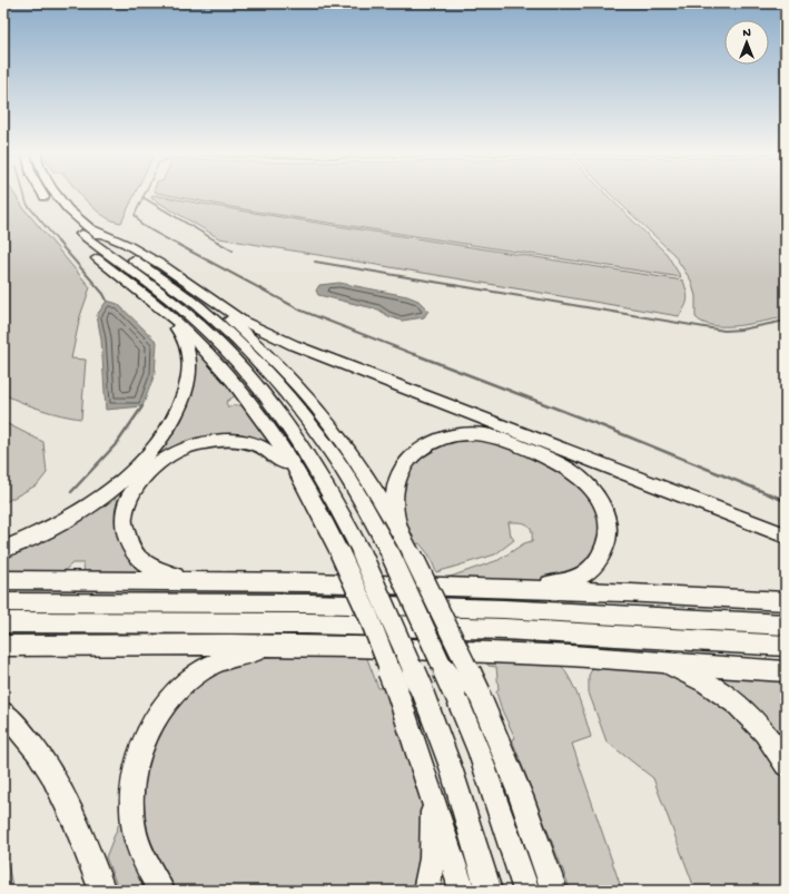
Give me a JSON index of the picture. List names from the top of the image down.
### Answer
{
  "north": "top"
}
